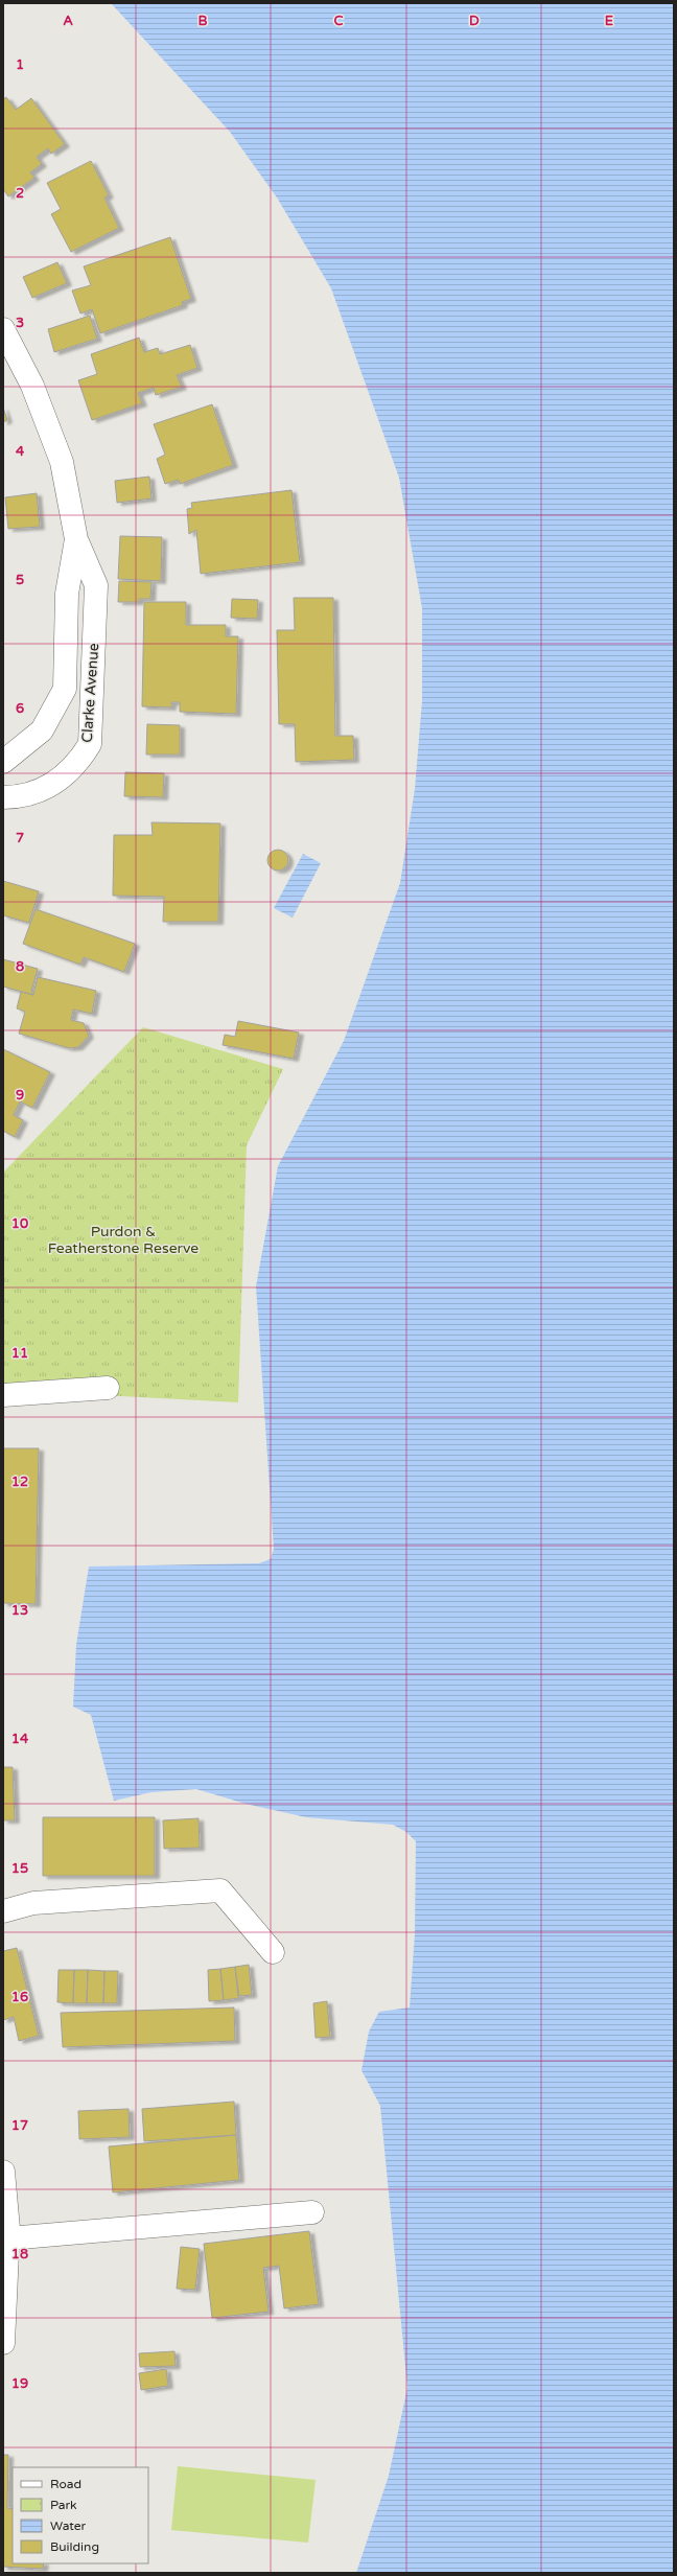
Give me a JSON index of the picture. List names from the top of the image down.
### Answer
{
  "streets": {
    "street": ["Clarke Avenue"]
  },
  "parks": ["Purdon & Featherstone Reserve"],
  "legend": [
    "Road",
    "Park",
    "Water",
    "Building"
  ],
  "grid": {
    "columns": [
      "A",
      "B",
      "C",
      "D",
      "E"
    ],
    "rows": [
      "1",
      "2",
      "3",
      "4",
      "5",
      "6",
      "7",
      "8",
      "9",
      "10",
      "11",
      "12",
      "13",
      "14",
      "15",
      "16",
      "17",
      "18",
      "19"
    ]
  }
}
